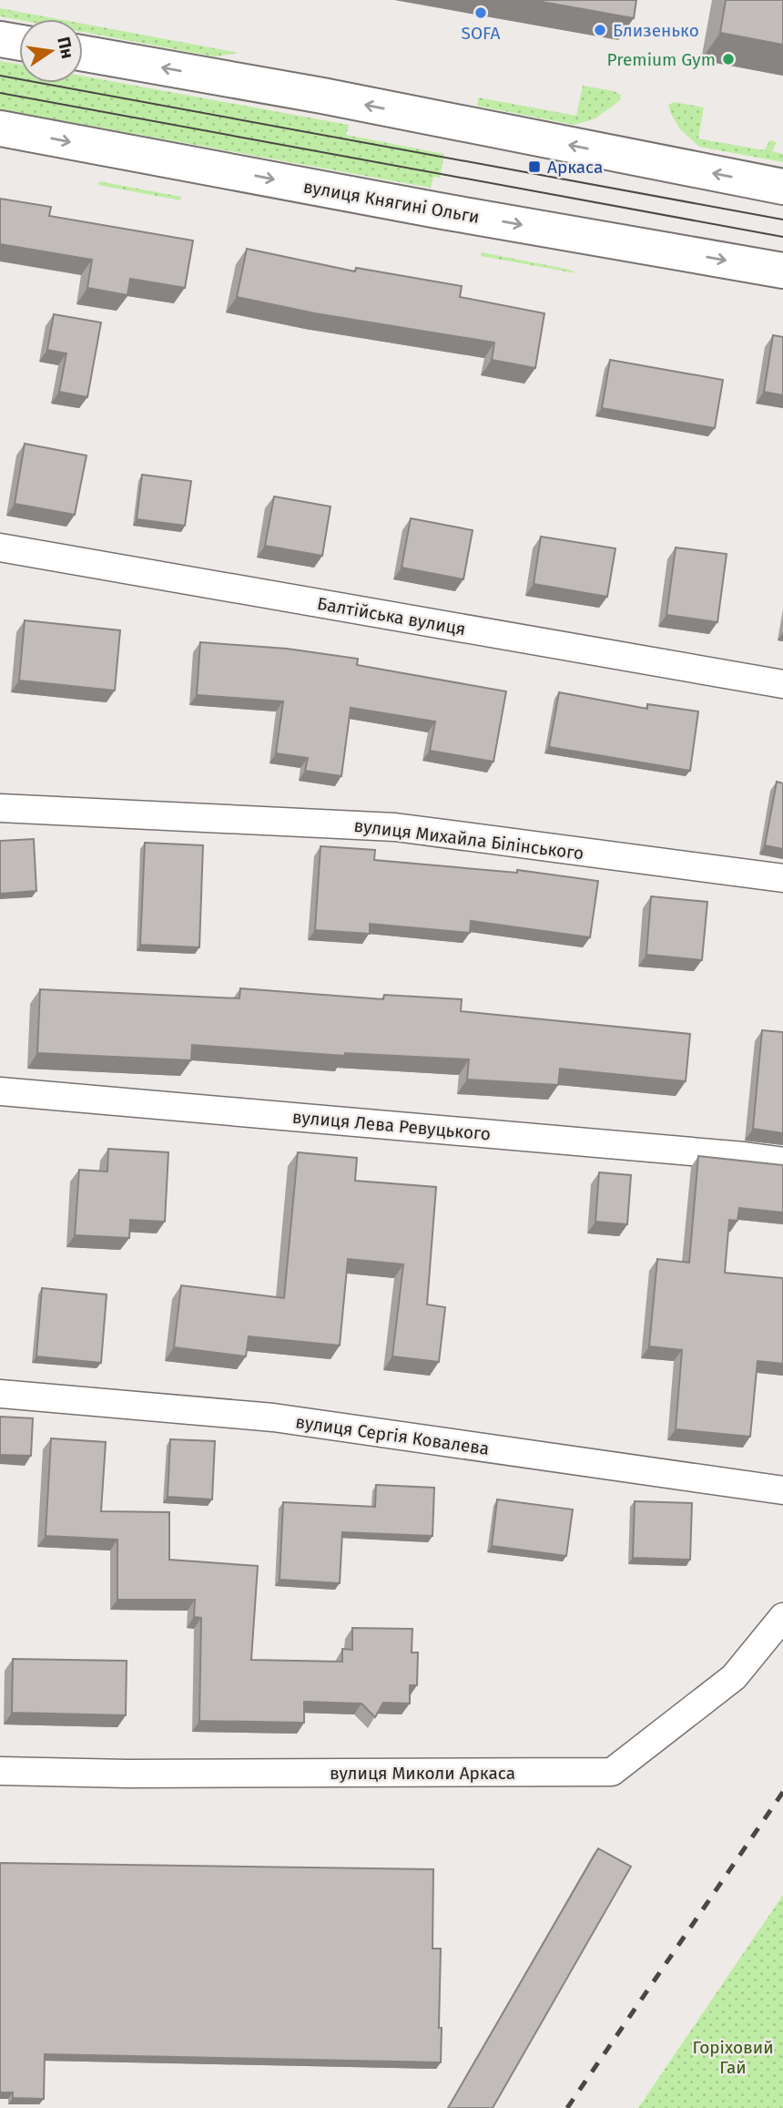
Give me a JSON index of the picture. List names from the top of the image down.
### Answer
{
  "streets": {
    "main road": ["вулиця Княгині Ольги"],
    "street": [
      "Балтійська вулиця",
      "вулиця Михайла Білінського",
      "вулиця Лева Ревуцького",
      "вулиця Сергія Ковалева",
      "вулиця Миколи Аркаса"
    ]
  },
  "parks": ["Горіховий Гай"],
  "places": {
    "other": ["SOFA", "Близенько", "Premium Gym"],
    "transit": ["Аркаса"]
  },
  "north": "right"
}
